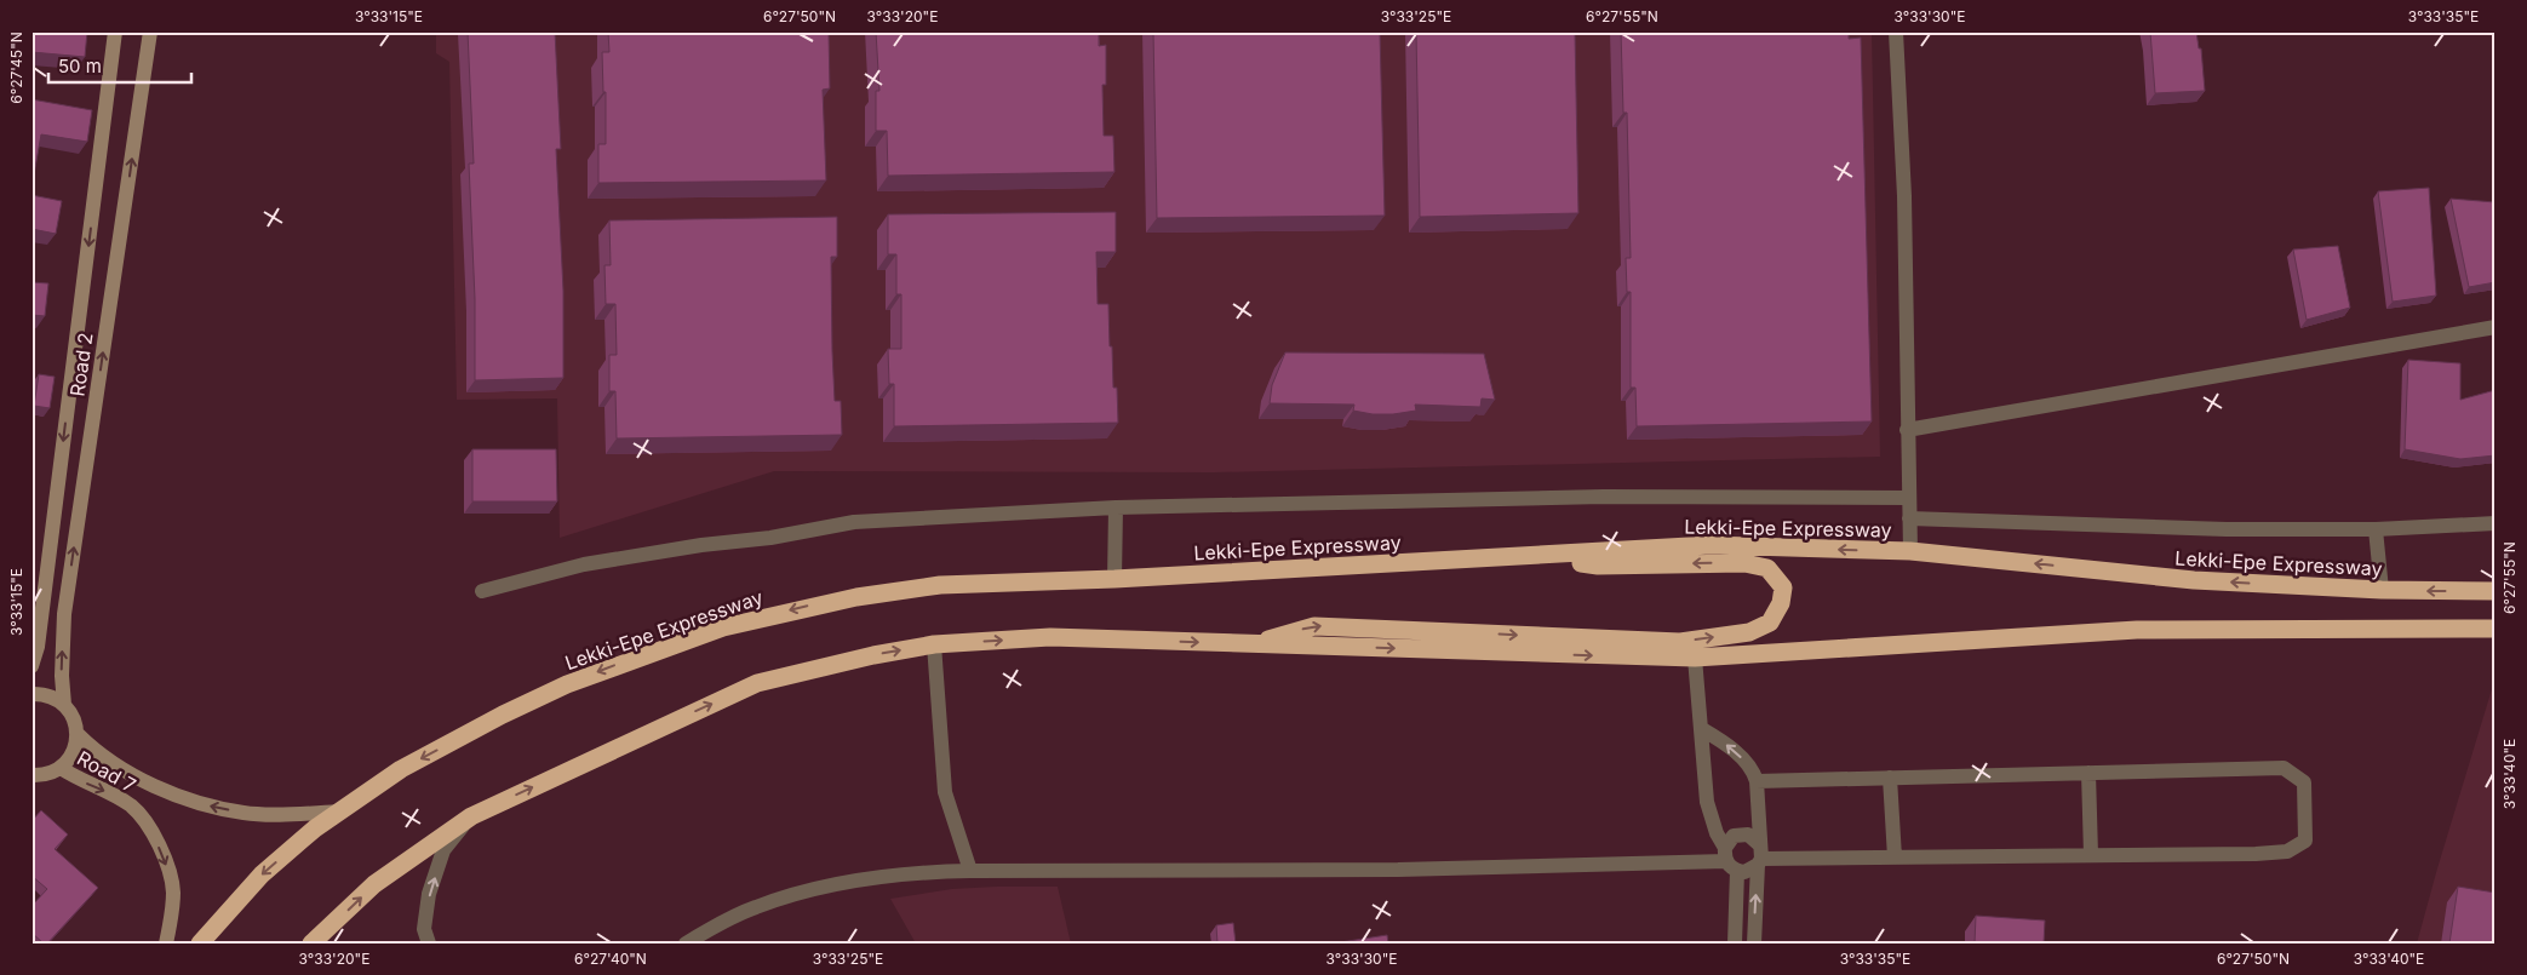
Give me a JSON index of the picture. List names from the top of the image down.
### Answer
{
  "streets": {
    "highway": ["Lekki-Epe Expressway"],
    "street": ["Road 2", "Road 7"]
  },
  "crossings": [
    ["Lekki-Epe Expressway", "Road 7"]
  ],
  "scale_bar": "50 m",
  "coordinates": [
    "3°33'15\"E",
    "6°27'50\"N",
    "3°33'20\"E",
    "3°33'25\"E",
    "6°27'55\"N",
    "3°33'30\"E",
    "3°33'35\"E",
    "6°27'45\"N",
    "3°33'40\"E",
    "6°27'40\"N"
  ]
}
